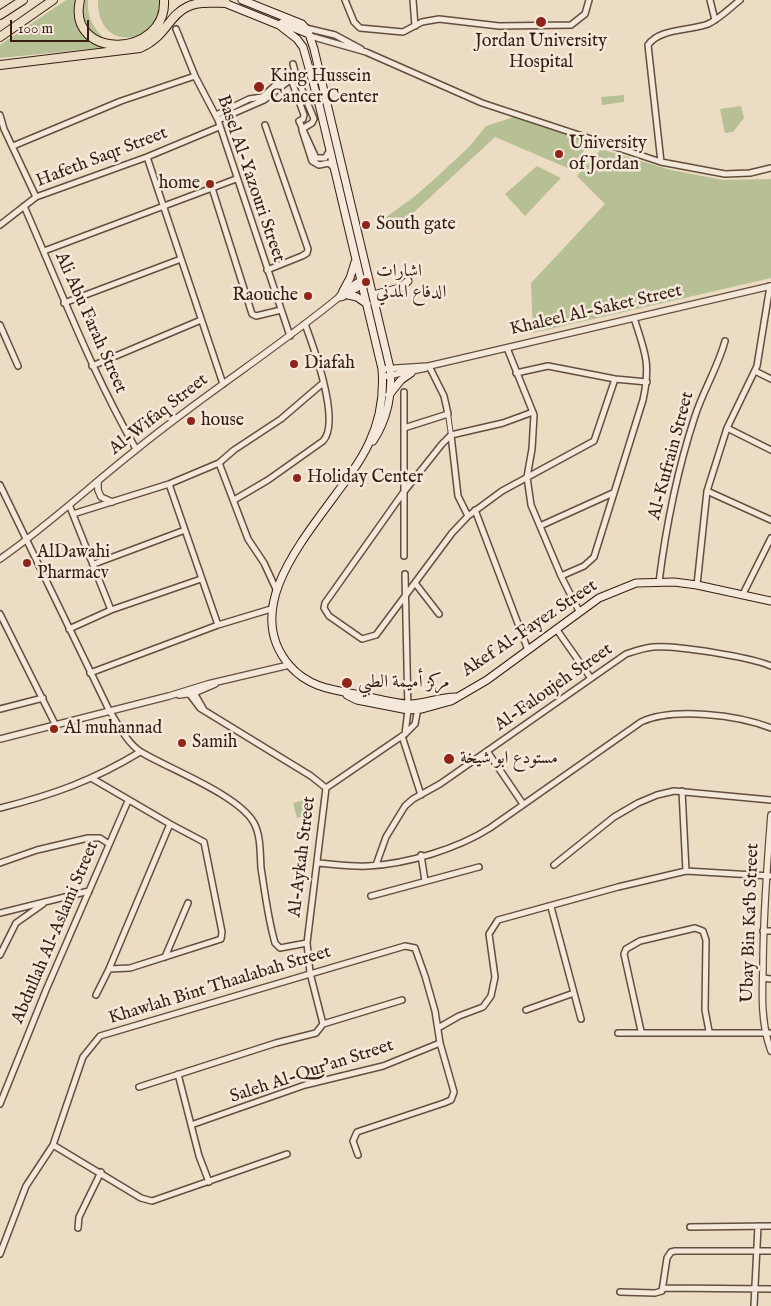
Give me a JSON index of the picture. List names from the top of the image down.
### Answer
{
  "streets": {
    "main road": ["Akef Al-Fayez Street"],
    "street": [
      "Hafeth Saqr Street",
      "Basel Al-Yazouri Street",
      "Khaleel Al-Saket Street",
      "Ali Abu Farah Street",
      "Al-Wifaq Street",
      "Al-Kufrain Street",
      "Al-Faloujeh Street",
      "Al-Aykah Street",
      "Ubay Bin Ka‘b Street",
      "Abdullah Al-Aslami Street",
      "Khawlah Bint Thaalabah Street",
      "Saleh Al-Qur’an Street"
    ]
  },
  "crossings": [
    ["Hafeth Saqr Street", "Basel Al-Yazouri Street"],
    ["Hafeth Saqr Street", "Ali Abu Farah Street"],
    ["Basel Al-Yazouri Street", "Al-Wifaq Street"],
    ["Khaleel Al-Saket Street", "Akef Al-Fayez Street"],
    ["Ali Abu Farah Street", "Al-Wifaq Street"],
    ["Al-Wifaq Street", "Akef Al-Fayez Street"],
    ["Al-Kufrain Street", "Akef Al-Fayez Street"],
    ["Akef Al-Fayez Street", "Al-Aykah Street"],
    ["Al-Aykah Street", "Khawlah Bint Thaalabah Street"],
    ["Khawlah Bint Thaalabah Street", "Saleh Al-Qur’an Street"]
  ],
  "places": [
    "Jordan University Hospital",
    "King Hussein Cancer Center",
    "University of Jordan",
    "home",
    "South gate",
    "اشارات الدفاع المدني",
    "Raouche",
    "Diafah",
    "house",
    "Holiday Center",
    "AlDawahi Pharmacv",
    "مركز أميمة الطبي",
    "Al muhannad",
    "Samih",
    "مستودع ابو شيخة"
  ],
  "scale_bar": "100 m"
}
